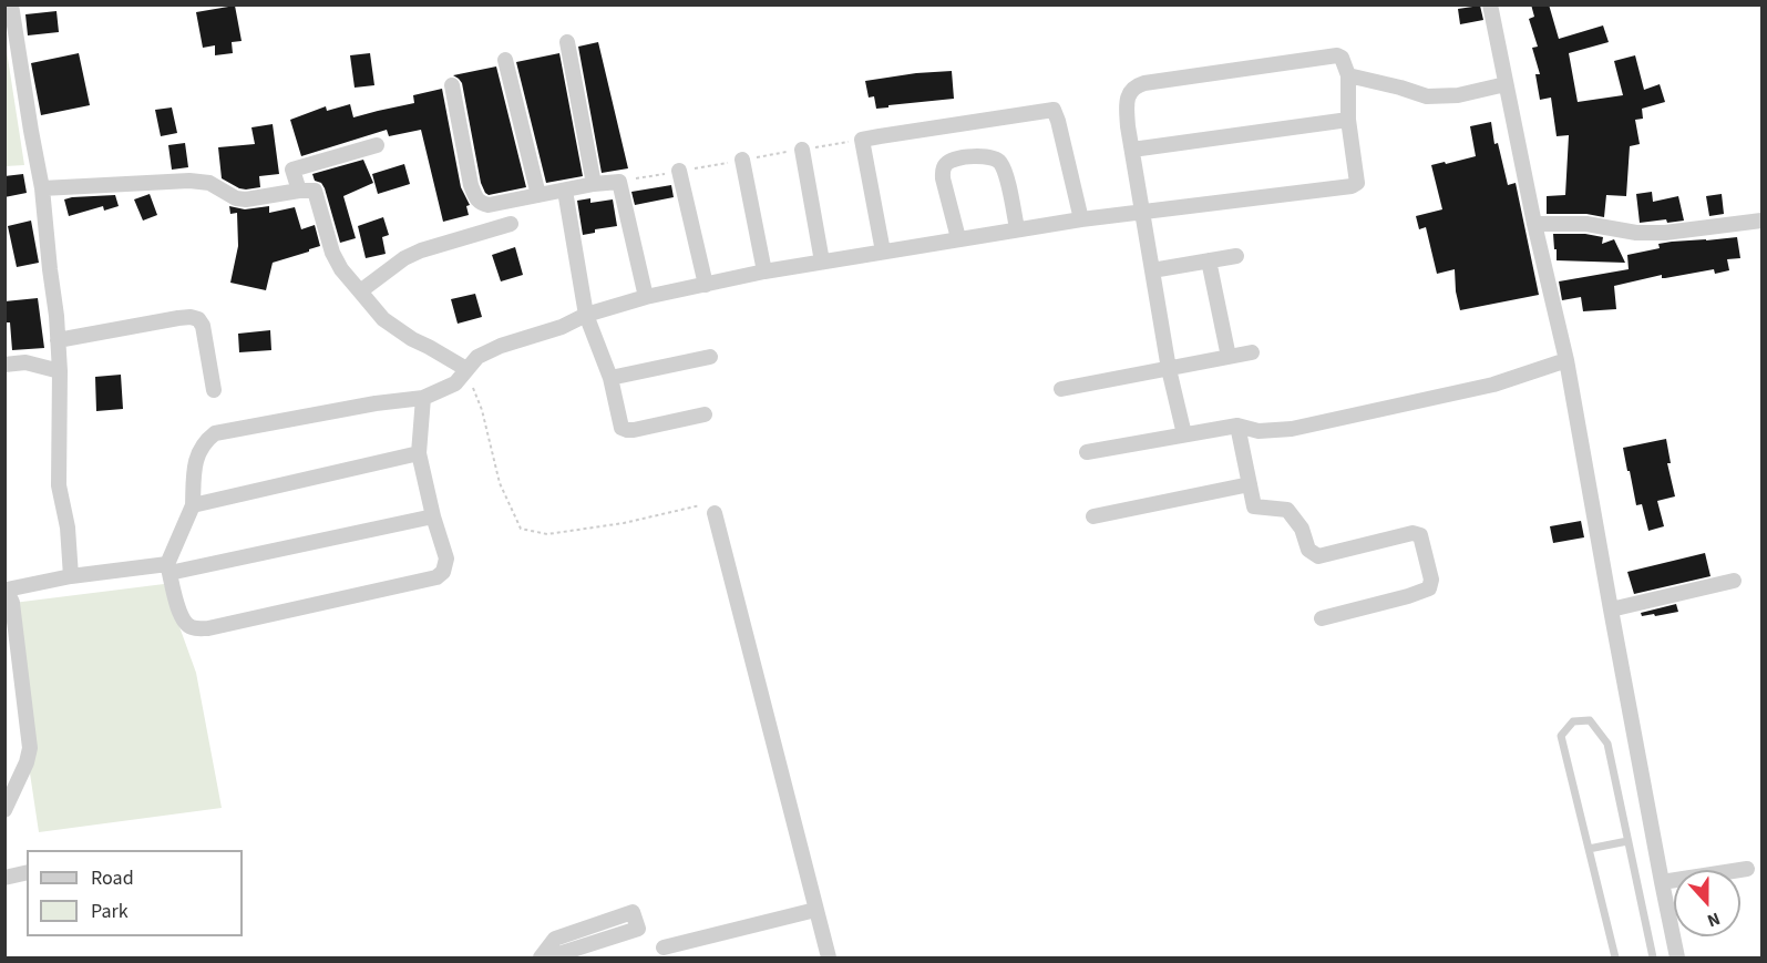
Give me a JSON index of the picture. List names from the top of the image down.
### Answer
{
  "legend": ["Road", "Park"],
  "north": "bottom"
}
